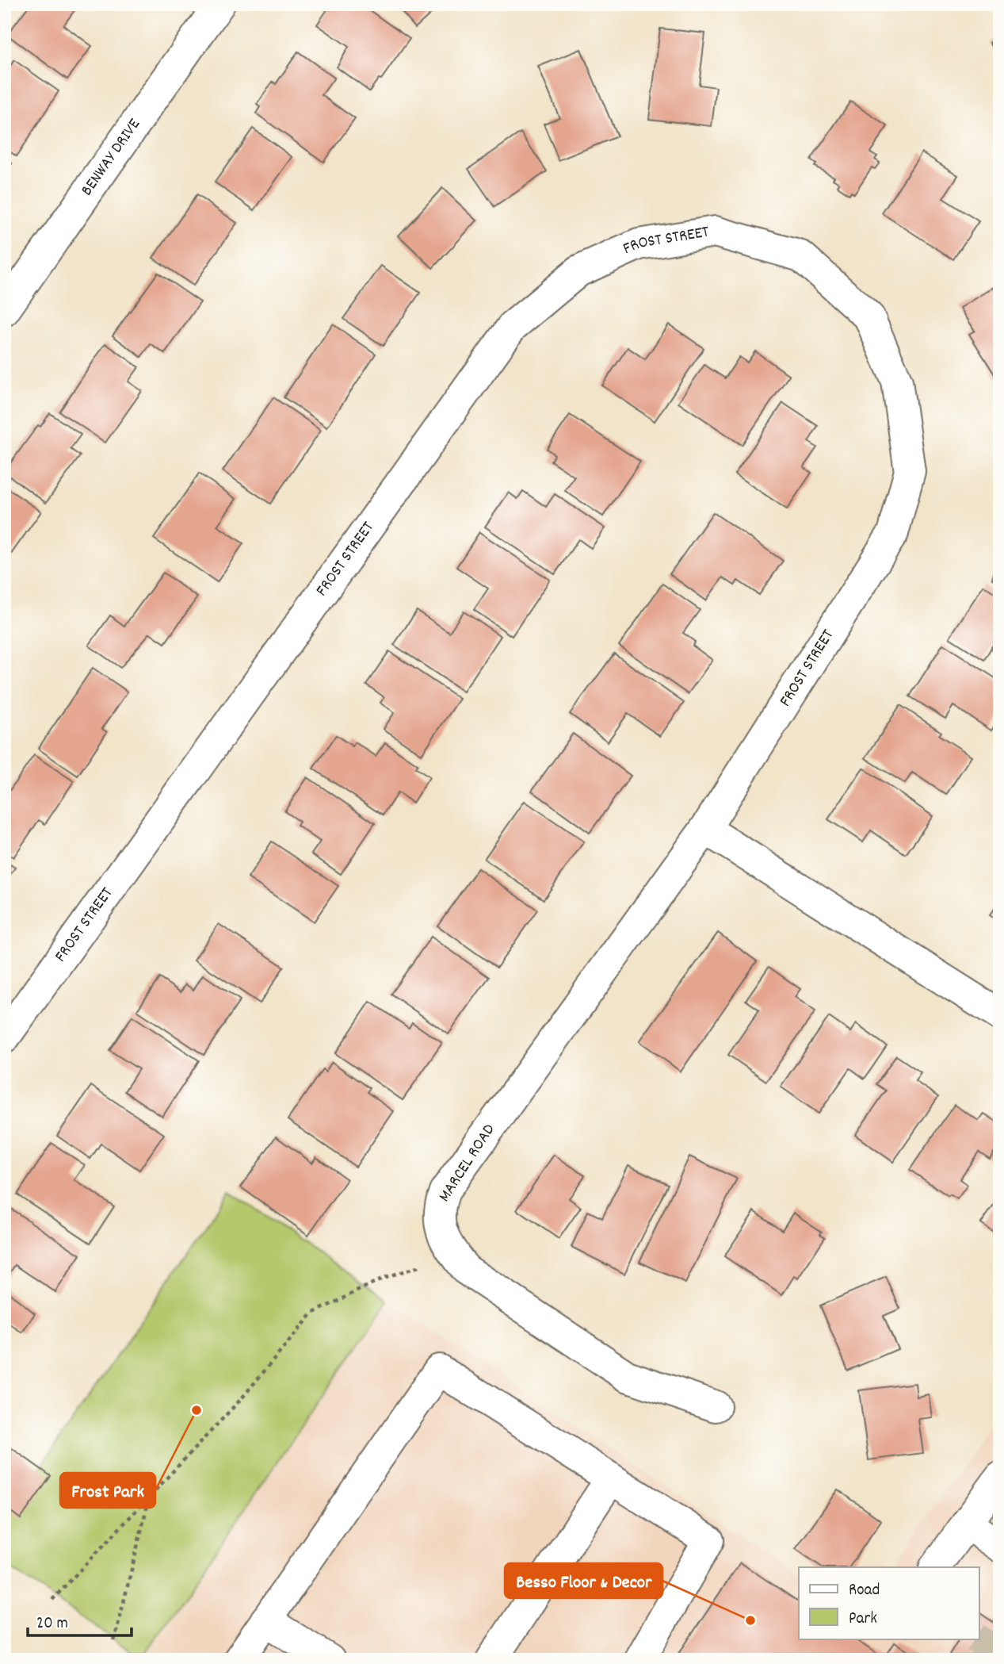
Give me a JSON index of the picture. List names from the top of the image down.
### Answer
{
  "streets": {
    "street": ["BENWAY DRIVE", "FROST STREET", "MARCEL ROAD"]
  },
  "crossings": [
    ["FROST STREET", "MARCEL ROAD"]
  ],
  "places": ["Frost Park", "Besso Floor & Decor"],
  "legend": ["Road", "Park"],
  "scale_bar": "20 m"
}
